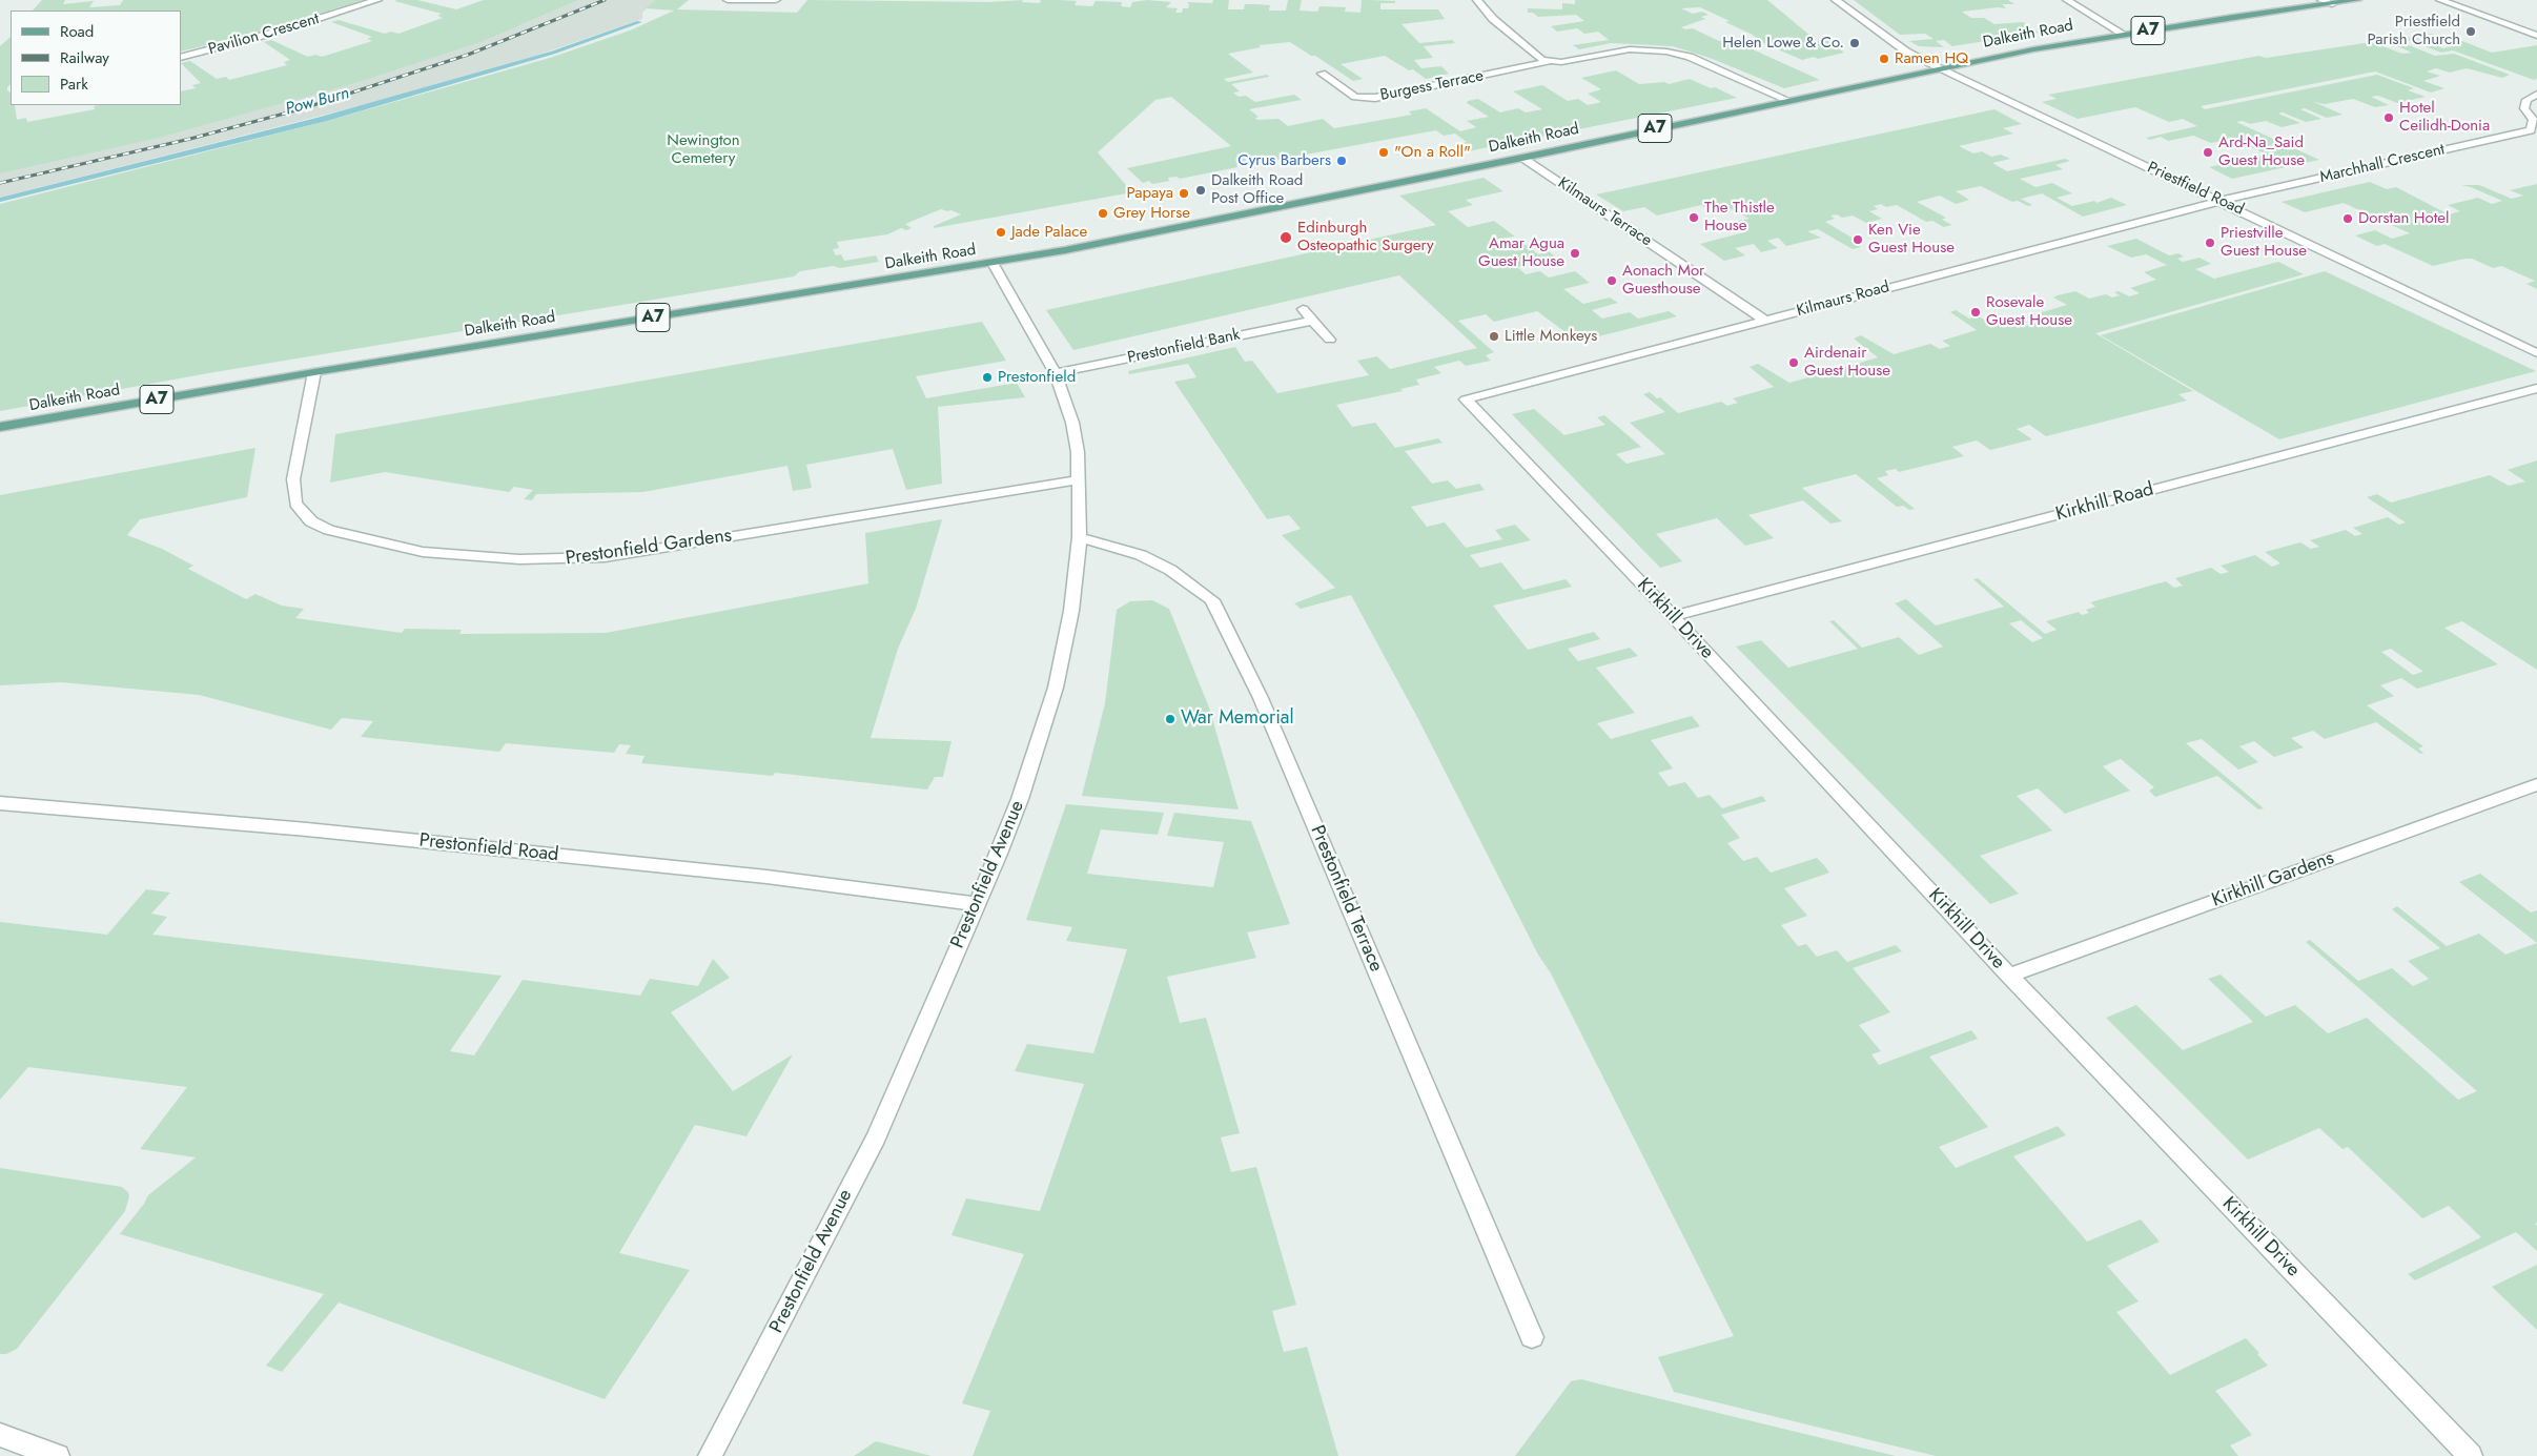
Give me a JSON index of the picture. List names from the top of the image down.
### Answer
{
  "streets": {
    "main road": ["A7", "Dalkeith Road"],
    "street": [
      "Pavilion Crescent",
      "Burgess Terrace",
      "Marchhall Crescent",
      "Priestfield Road",
      "Kilmaurs Terrace",
      "Kilmaurs Road",
      "Prestonfield Bank",
      "Kirkhill Road",
      "Prestonfield Gardens",
      "Kirkhill Drive",
      "Prestonfield Road",
      "Prestonfield Avenue",
      "Kirkhill Gardens",
      "Prestonfield Terrace"
    ]
  },
  "crossings": [
    ["Dalkeith Road", "Burgess Terrace"],
    ["Dalkeith Road", "Priestfield Road"],
    ["Dalkeith Road", "Kilmaurs Terrace"],
    ["Dalkeith Road", "Prestonfield Gardens"],
    ["Dalkeith Road", "Prestonfield Avenue"],
    ["Marchhall Crescent", "Priestfield Road"],
    ["Marchhall Crescent", "Kilmaurs Road"],
    ["Priestfield Road", "Kilmaurs Road"],
    ["Kilmaurs Terrace", "Kilmaurs Road"],
    ["Kilmaurs Road", "Kirkhill Drive"],
    ["Prestonfield Bank", "Prestonfield Avenue"],
    ["Kirkhill Road", "Kirkhill Drive"],
    ["Prestonfield Gardens", "Prestonfield Avenue"],
    ["Kirkhill Drive", "Kirkhill Gardens"],
    ["Prestonfield Road", "Prestonfield Avenue"],
    ["Prestonfield Avenue", "Prestonfield Terrace"]
  ],
  "water": ["Pow Burn"],
  "parks": ["Newington Cemetery"],
  "places": [
    "Priestfield Parish Church",
    "Helen Lowe & Co.",
    "Ramen HQ",
    "Hotel Ceilidh-Donia",
    "\"On a Roll\"",
    "Ard-Na_Said Guest House",
    "Cyrus Barbers",
    "Dalkeith Road Post Office",
    "Papaya",
    "Grey Horse",
    "The Thistle House",
    "Dorstan Hotel",
    "Jade Palace",
    "Edinburgh Osteopathic Surgery",
    "Ken Vie Guest House",
    "Priestville Guest House",
    "Amar Agua Guest House",
    "Aonach Mor Guesthouse",
    "Rosevale Guest House",
    "Little Monkeys",
    "Airdenair Guest House",
    "Prestonfield",
    "War Memorial"
  ],
  "legend": ["Road", "Railway", "Park"]
}
